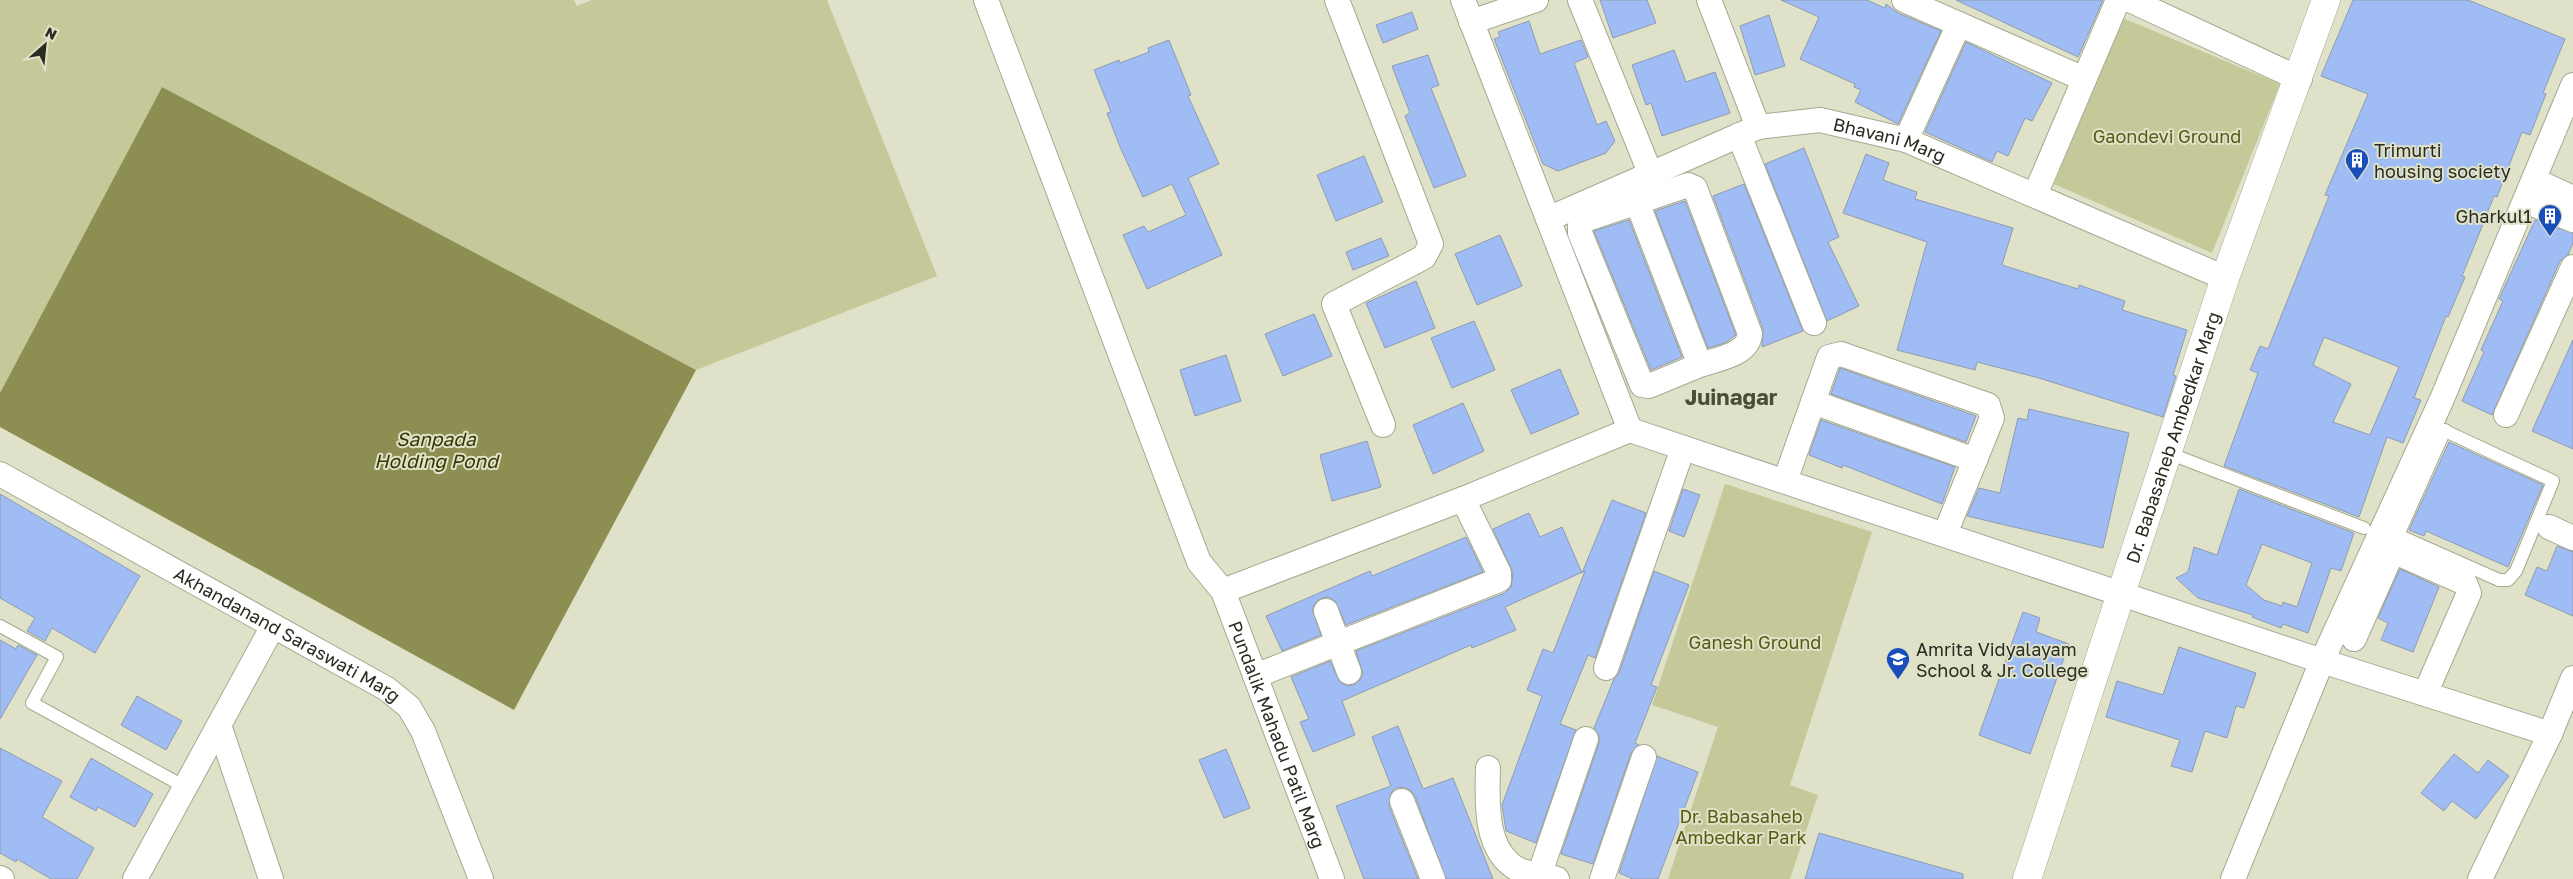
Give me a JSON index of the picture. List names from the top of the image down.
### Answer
{
  "streets": {
    "main road": ["Dr. Babasaheb Ambedkar Marg"],
    "street": ["Bhavani Marg", "Akhandanand Saraswati Marg", "Pundalik Mahadu Patil Marg"]
  },
  "crossings": [
    ["Bhavani Marg", "Dr. Babasaheb Ambedkar Marg"]
  ],
  "districts": ["Juinagar"],
  "water": ["Sanpada Holding Pond"],
  "parks": ["Gaondevi Ground", "Ganesh Ground", "Dr. Babasaheb Ambedkar Park"],
  "places": {
    "building": ["Trimurti housing society", "Gharkul1"],
    "school or university": ["Amrita Vidyalayam School & Jr. College"]
  },
  "north": "top right"
}
